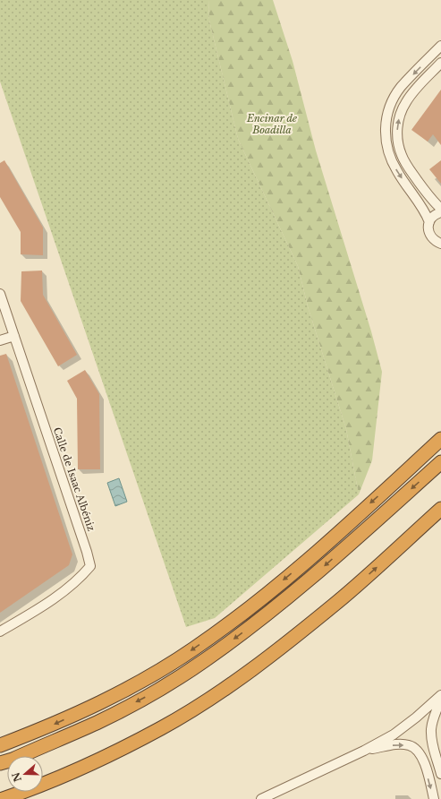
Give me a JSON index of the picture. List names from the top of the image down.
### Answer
{
  "streets": {
    "street": ["Calle de Isaac Albéniz"]
  },
  "parks": ["Encinar de Boadilla"],
  "north": "left"
}
